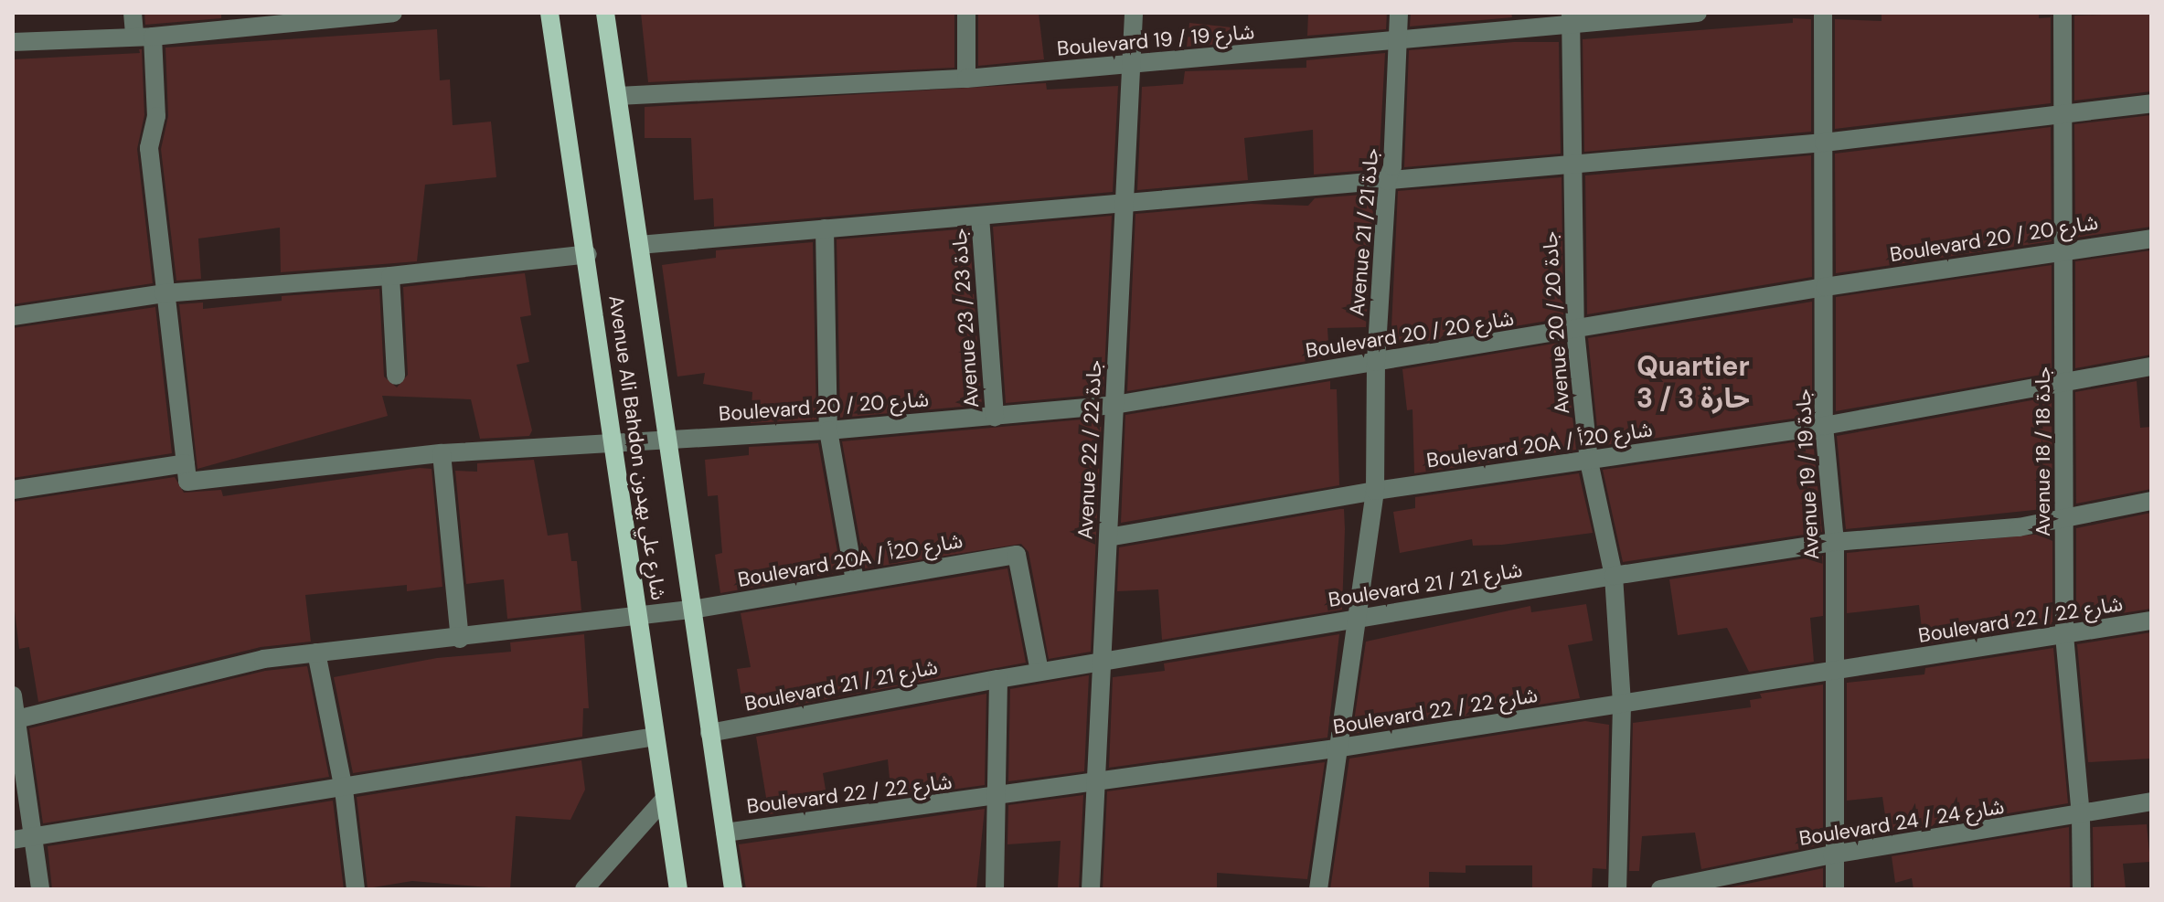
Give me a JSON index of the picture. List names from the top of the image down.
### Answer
{
  "streets": {
    "main road": ["Avenue Ali Bahdon شارع علي بهدون"],
    "street": [
      "Boulevard 19 / شارع 19",
      "Avenue 21 / جادة 21",
      "Boulevard 20 / شارع 20",
      "Avenue 23 / جادة 23",
      "Avenue 20 / جادة 20",
      "Boulevard 20A / شارع 20أ",
      "Avenue 22 / جادة 22",
      "Avenue 18 / جادة 18",
      "Avenue 19 / جادة 19",
      "Boulevard 21 / شارع 21",
      "Boulevard 22 / شارع 22",
      "Boulevard 24 / شارع 24"
    ]
  },
  "crossings": [
    ["Boulevard 19 / شارع 19", "Avenue 21 / جادة 21"],
    ["Boulevard 19 / شارع 19", "Avenue 20 / جادة 20"],
    ["Boulevard 19 / شارع 19", "Avenue Ali Bahdon شارع علي بهدون"],
    ["Boulevard 19 / شارع 19", "Avenue 22 / جادة 22"],
    ["Avenue 21 / جادة 21", "Boulevard 20 / شارع 20"],
    ["Avenue 21 / جادة 21", "Boulevard 20A / شارع 20أ"],
    ["Avenue 21 / جادة 21", "Boulevard 21 / شارع 21"],
    ["Avenue 21 / جادة 21", "Boulevard 22 / شارع 22"],
    ["Boulevard 20 / شارع 20", "Avenue 23 / جادة 23"],
    ["Boulevard 20 / شارع 20", "Avenue 20 / جادة 20"],
    ["Boulevard 20 / شارع 20", "Avenue Ali Bahdon شارع علي بهدون"],
    ["Boulevard 20 / شارع 20", "Avenue 22 / جادة 22"],
    ["Boulevard 20 / شارع 20", "Avenue 18 / جادة 18"],
    ["Boulevard 20 / شارع 20", "Avenue 19 / جادة 19"],
    ["Avenue 20 / جادة 20", "Boulevard 20A / شارع 20أ"],
    ["Avenue 20 / جادة 20", "Boulevard 21 / شارع 21"],
    ["Avenue 20 / جادة 20", "Boulevard 22 / شارع 22"],
    ["Boulevard 20A / شارع 20أ", "Avenue Ali Bahdon شارع علي بهدون"],
    ["Boulevard 20A / شارع 20أ", "Avenue 22 / جادة 22"],
    ["Boulevard 20A / شارع 20أ", "Avenue 18 / جادة 18"],
    ["Boulevard 20A / شارع 20أ", "Avenue 19 / جادة 19"],
    ["Boulevard 20A / شارع 20أ", "Boulevard 21 / شارع 21"],
    ["Avenue Ali Bahdon شارع علي بهدون", "Boulevard 21 / شارع 21"],
    ["Avenue Ali Bahdon شارع علي بهدون", "Boulevard 22 / شارع 22"],
    ["Avenue 22 / جادة 22", "Boulevard 21 / شارع 21"],
    ["Avenue 22 / جادة 22", "Boulevard 22 / شارع 22"],
    ["Avenue 18 / جادة 18", "Boulevard 21 / شارع 21"],
    ["Avenue 18 / جادة 18", "Boulevard 22 / شارع 22"],
    ["Avenue 18 / جادة 18", "Boulevard 24 / شارع 24"],
    ["Avenue 19 / جادة 19", "Boulevard 21 / شارع 21"],
    ["Avenue 19 / جادة 19", "Boulevard 22 / شارع 22"],
    ["Avenue 19 / جادة 19", "Boulevard 24 / شارع 24"]
  ],
  "districts": ["Quartier 3 / حارة 3"]
}
